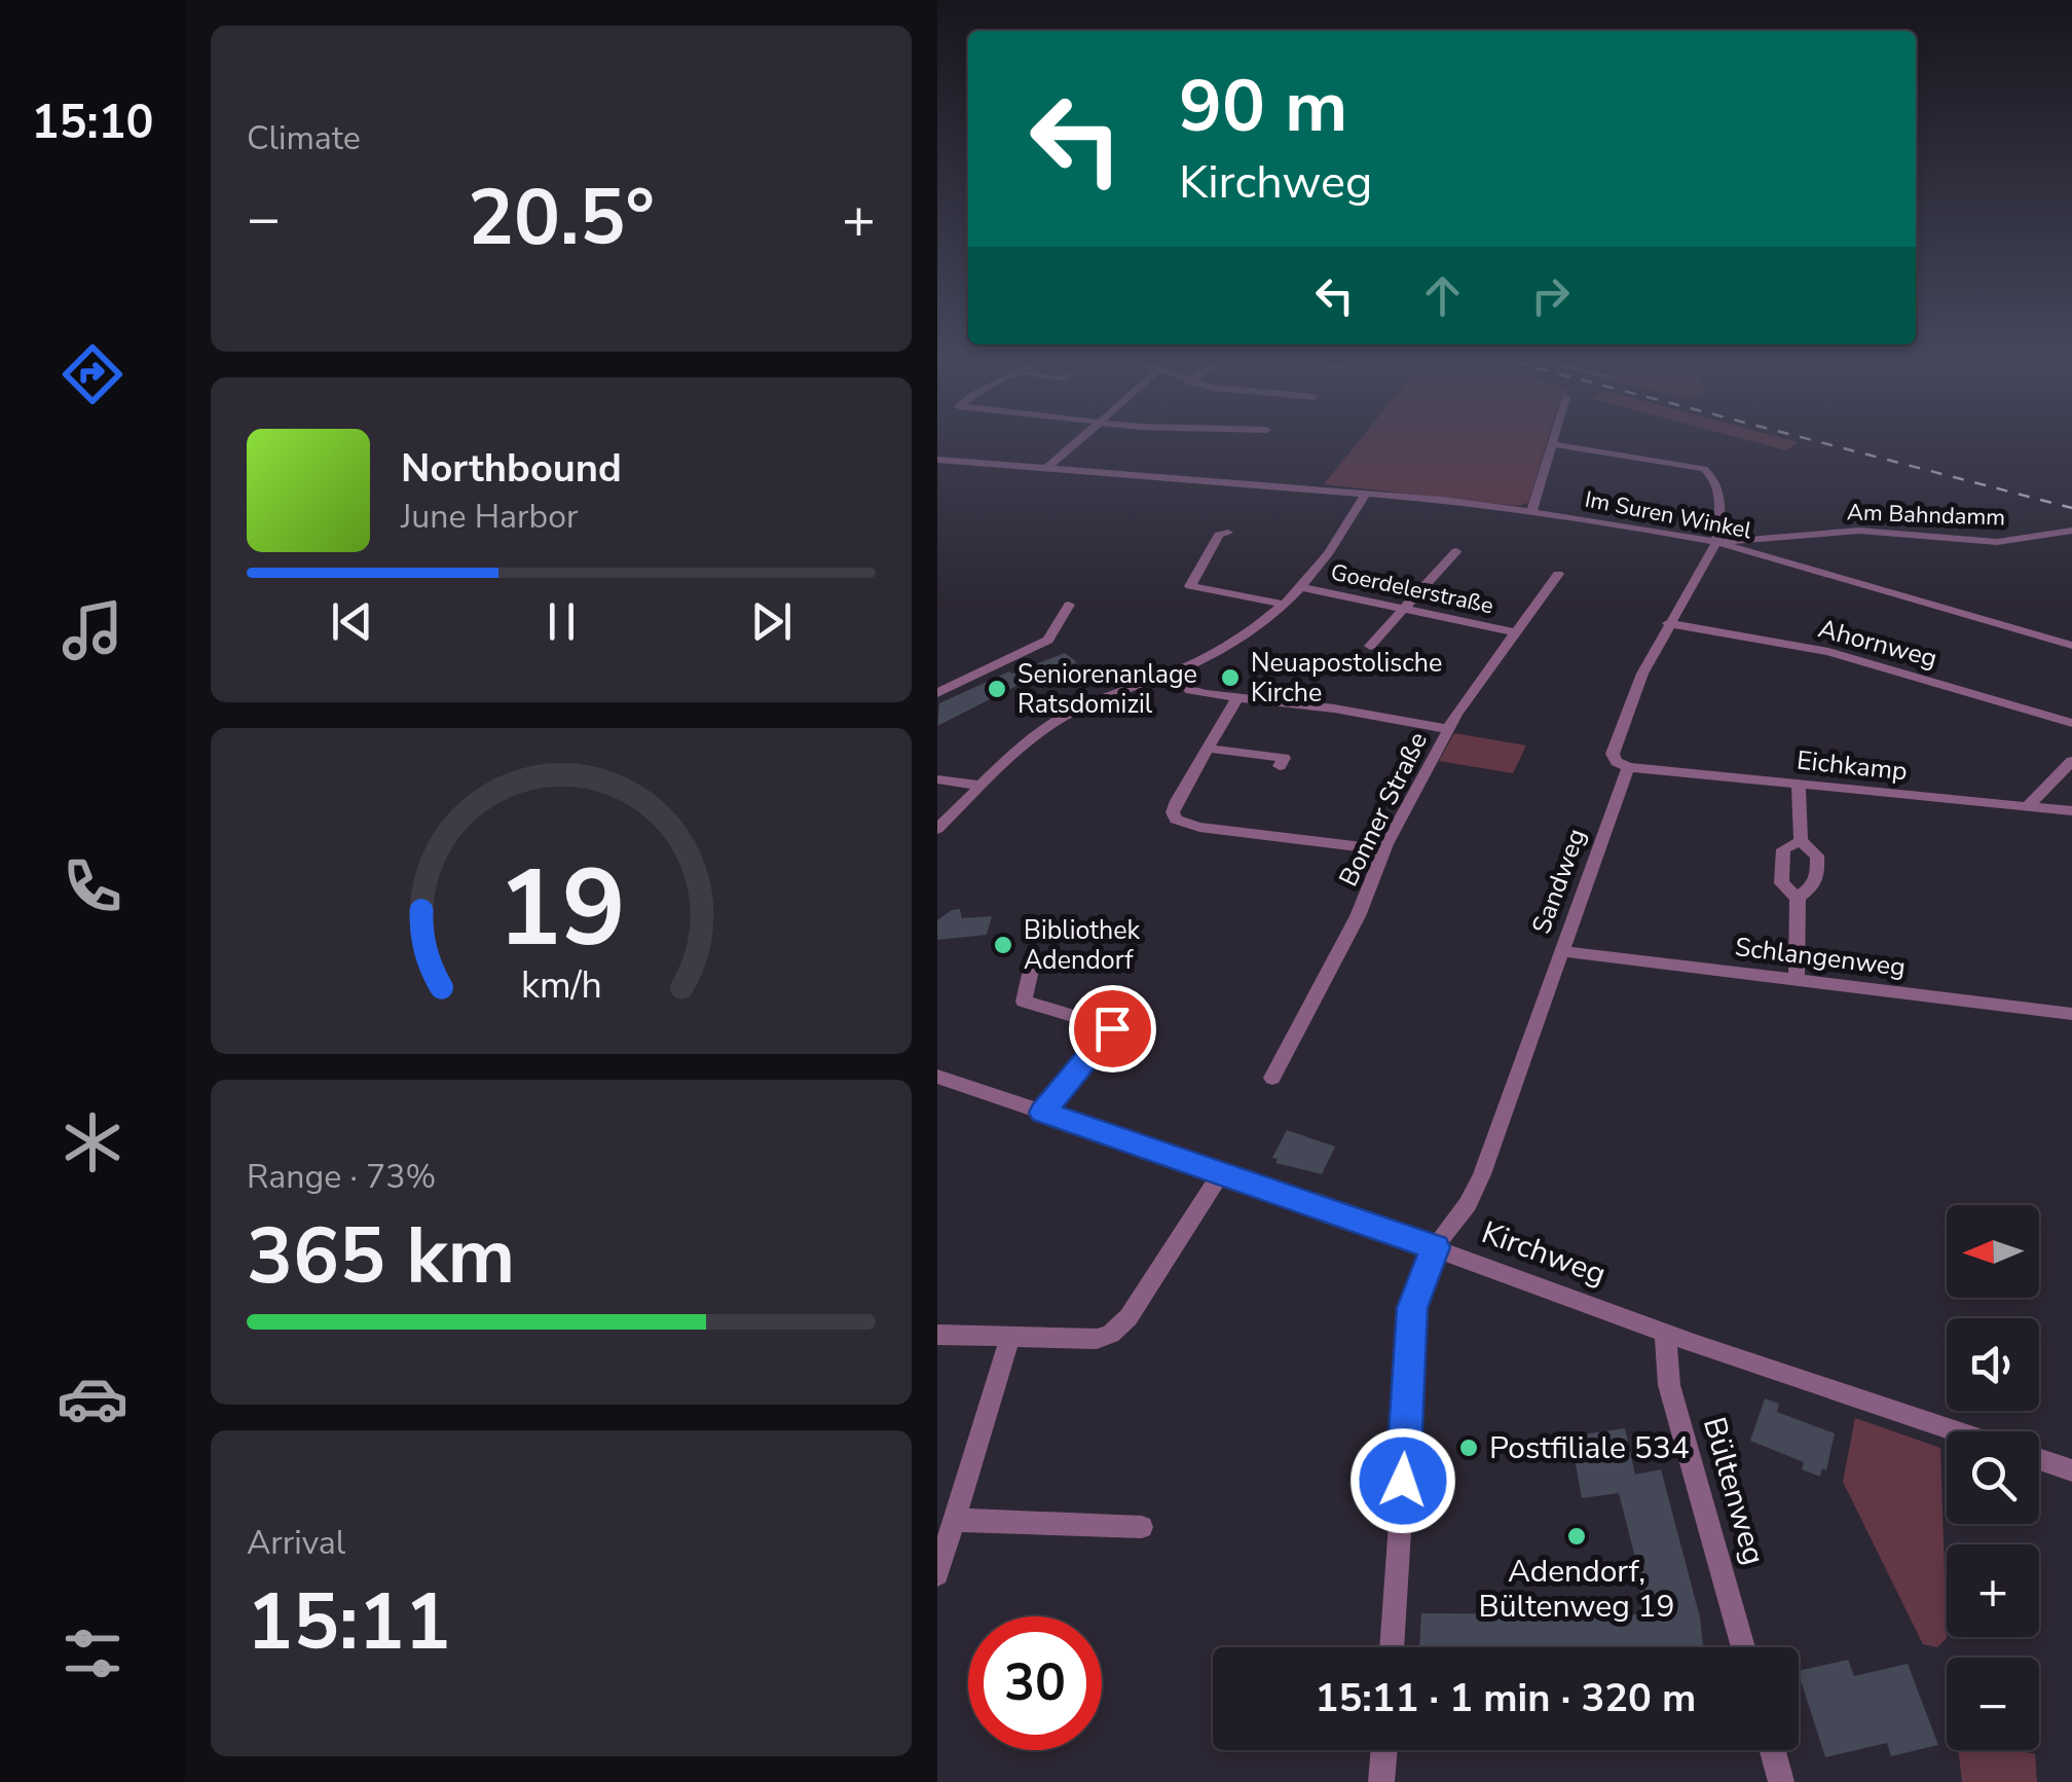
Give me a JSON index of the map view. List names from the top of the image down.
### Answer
{
  "streets": {
    "street": [
      "Im Suren Winkel",
      "Am Bahndamm",
      "Goerdelerstraße",
      "Ahornweg",
      "Eichkamp",
      "Bonner Straße",
      "Sandweg",
      "Schlangenweg",
      "Kirchweg",
      "Bültenweg"
    ]
  },
  "crossings": [
    ["Im Suren Winkel", "Am Bahndamm"],
    ["Im Suren Winkel", "Sandweg"],
    ["Am Bahndamm", "Sandweg"],
    ["Goerdelerstraße", "Bonner Straße"],
    ["Ahornweg", "Sandweg"],
    ["Eichkamp", "Sandweg"],
    ["Sandweg", "Schlangenweg"],
    ["Sandweg", "Kirchweg"],
    ["Kirchweg", "Bültenweg"]
  ],
  "places": [
    "Neuapostolische Kirche",
    "Seniorenanlage Ratsdomizil",
    "Bibliothek Adendorf",
    "Postfiliale 534",
    "Adendorf, Bültenweg 19"
  ],
  "north": "left",
  "page": {
    "tabs": "15:10",
    "tile": [
      "Climate",
      ["Range · 73%", "365 km"],
      ["Arrival", "15:11"]
    ],
    "turn": ["90 m", "Kirchweg"],
    "heat": ["−", "20.5°", "+"],
    "song": ["Northbound", "June Harbor"],
    "map_buttons": ["+", "−"],
    "limit": "30",
    "trip": "15:11 · 1 min · 320 m",
    "gauge": ["19", "km/h"]
  }
}
